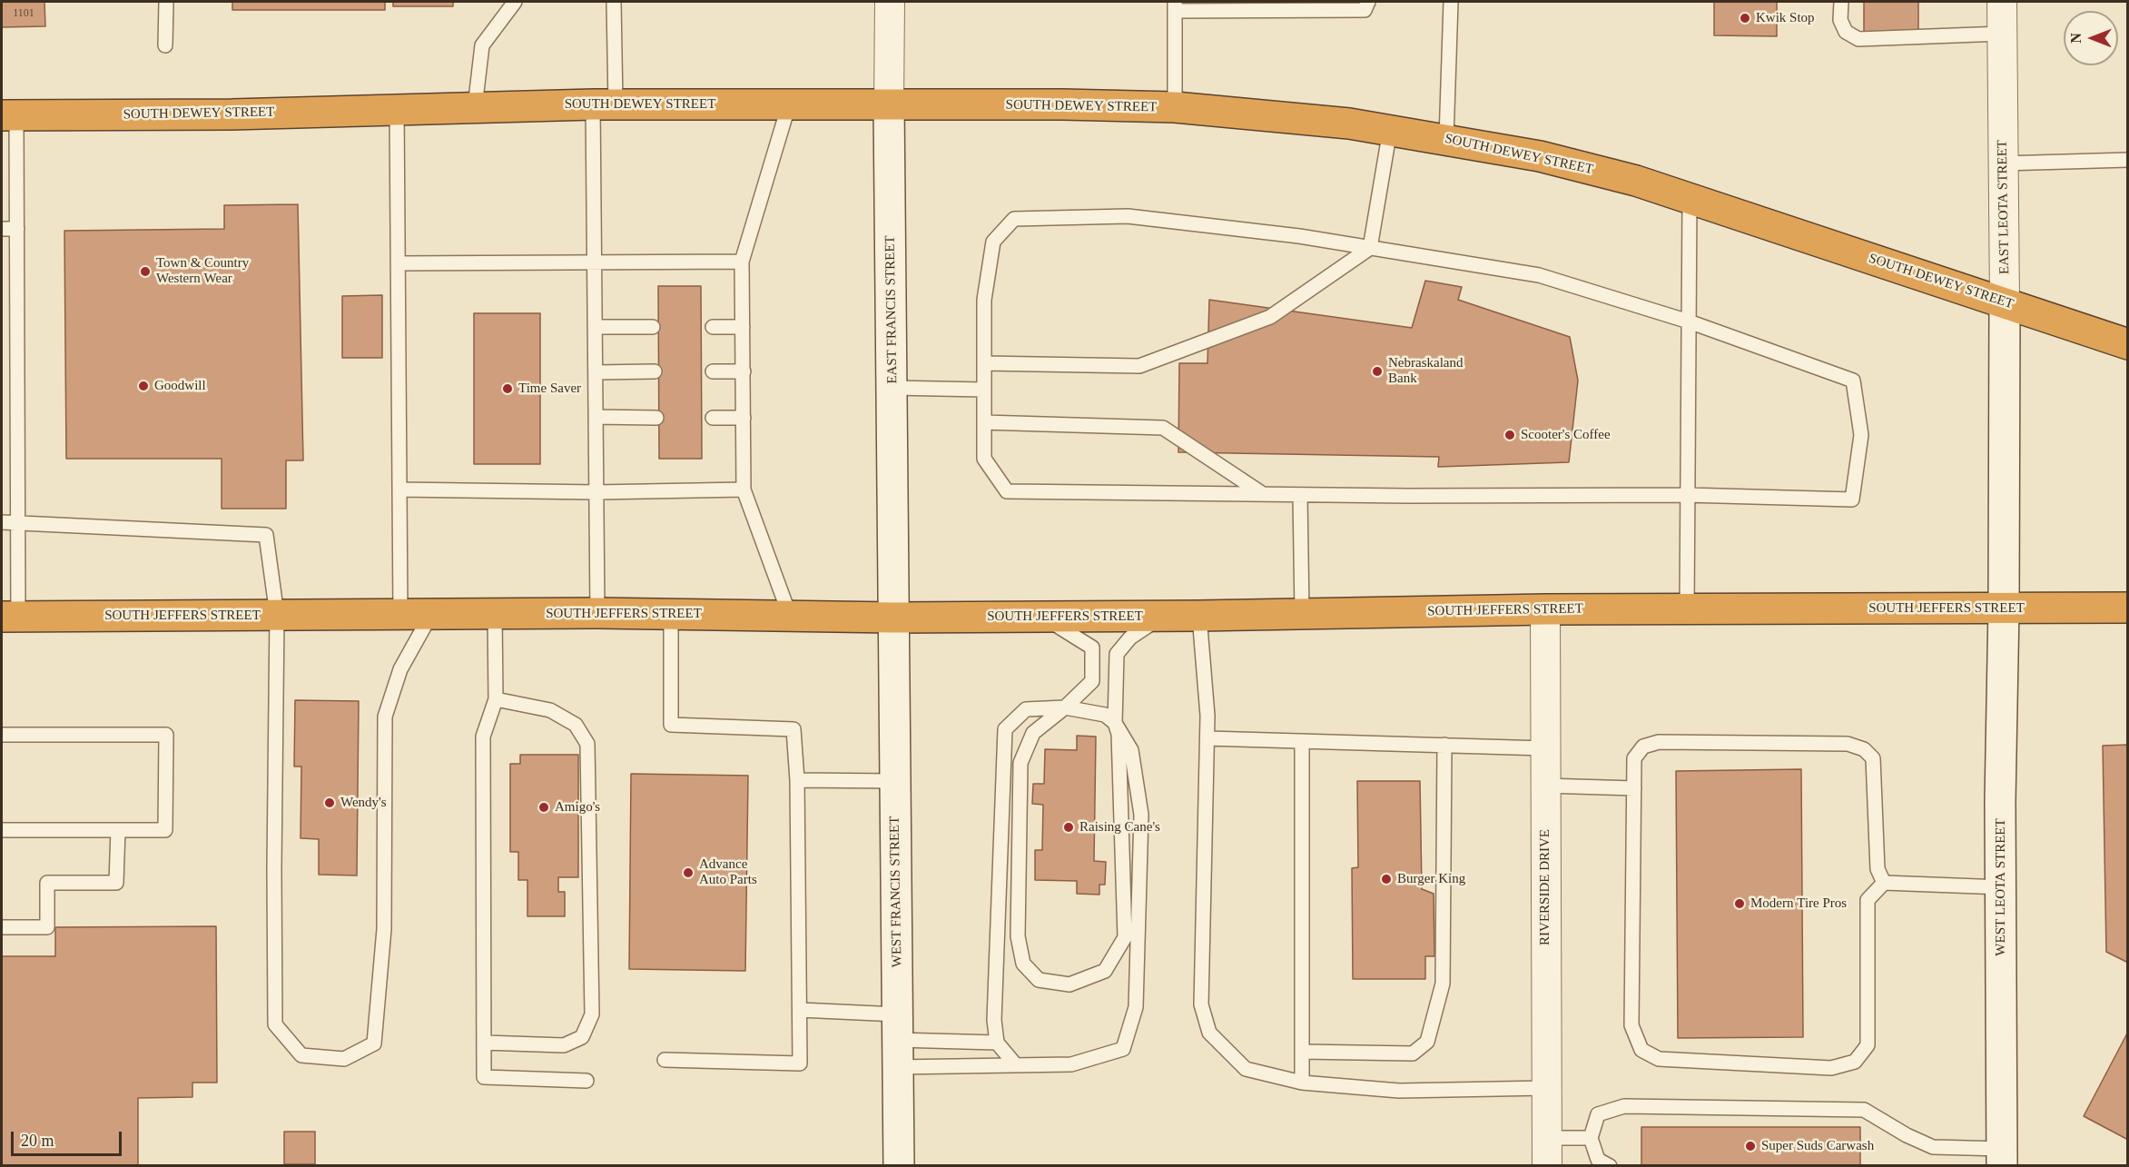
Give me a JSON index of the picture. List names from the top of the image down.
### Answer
{
  "streets": {
    "highway": ["SOUTH DEWEY STREET", "SOUTH JEFFERS STREET"],
    "street": [
      "EAST LEOTA STREET",
      "EAST FRANCIS STREET",
      "RIVERSIDE DRIVE",
      "WEST LEOTA STREET",
      "WEST FRANCIS STREET"
    ]
  },
  "crossings": [
    ["SOUTH DEWEY STREET", "EAST LEOTA STREET"],
    ["SOUTH DEWEY STREET", "EAST FRANCIS STREET"],
    ["EAST LEOTA STREET", "SOUTH JEFFERS STREET"],
    ["EAST LEOTA STREET", "WEST LEOTA STREET"],
    ["EAST FRANCIS STREET", "SOUTH JEFFERS STREET"],
    ["EAST FRANCIS STREET", "WEST FRANCIS STREET"],
    ["SOUTH JEFFERS STREET", "RIVERSIDE DRIVE"],
    ["SOUTH JEFFERS STREET", "WEST LEOTA STREET"],
    ["SOUTH JEFFERS STREET", "WEST FRANCIS STREET"]
  ],
  "places": [
    "Kwik Stop",
    "Town & Country Western Wear",
    "Nebraskaland Bank",
    "Goodwill",
    "Time Saver",
    "Scooter's Coffee",
    "Wendy's",
    "Amigo's",
    "Raising Cane's",
    "Advance Auto Parts",
    "Burger King",
    "Modern Tire Pros",
    "Super Suds Carwash"
  ],
  "house_numbers": ["1101"],
  "scale_bar": "20 m",
  "north": "left"
}
